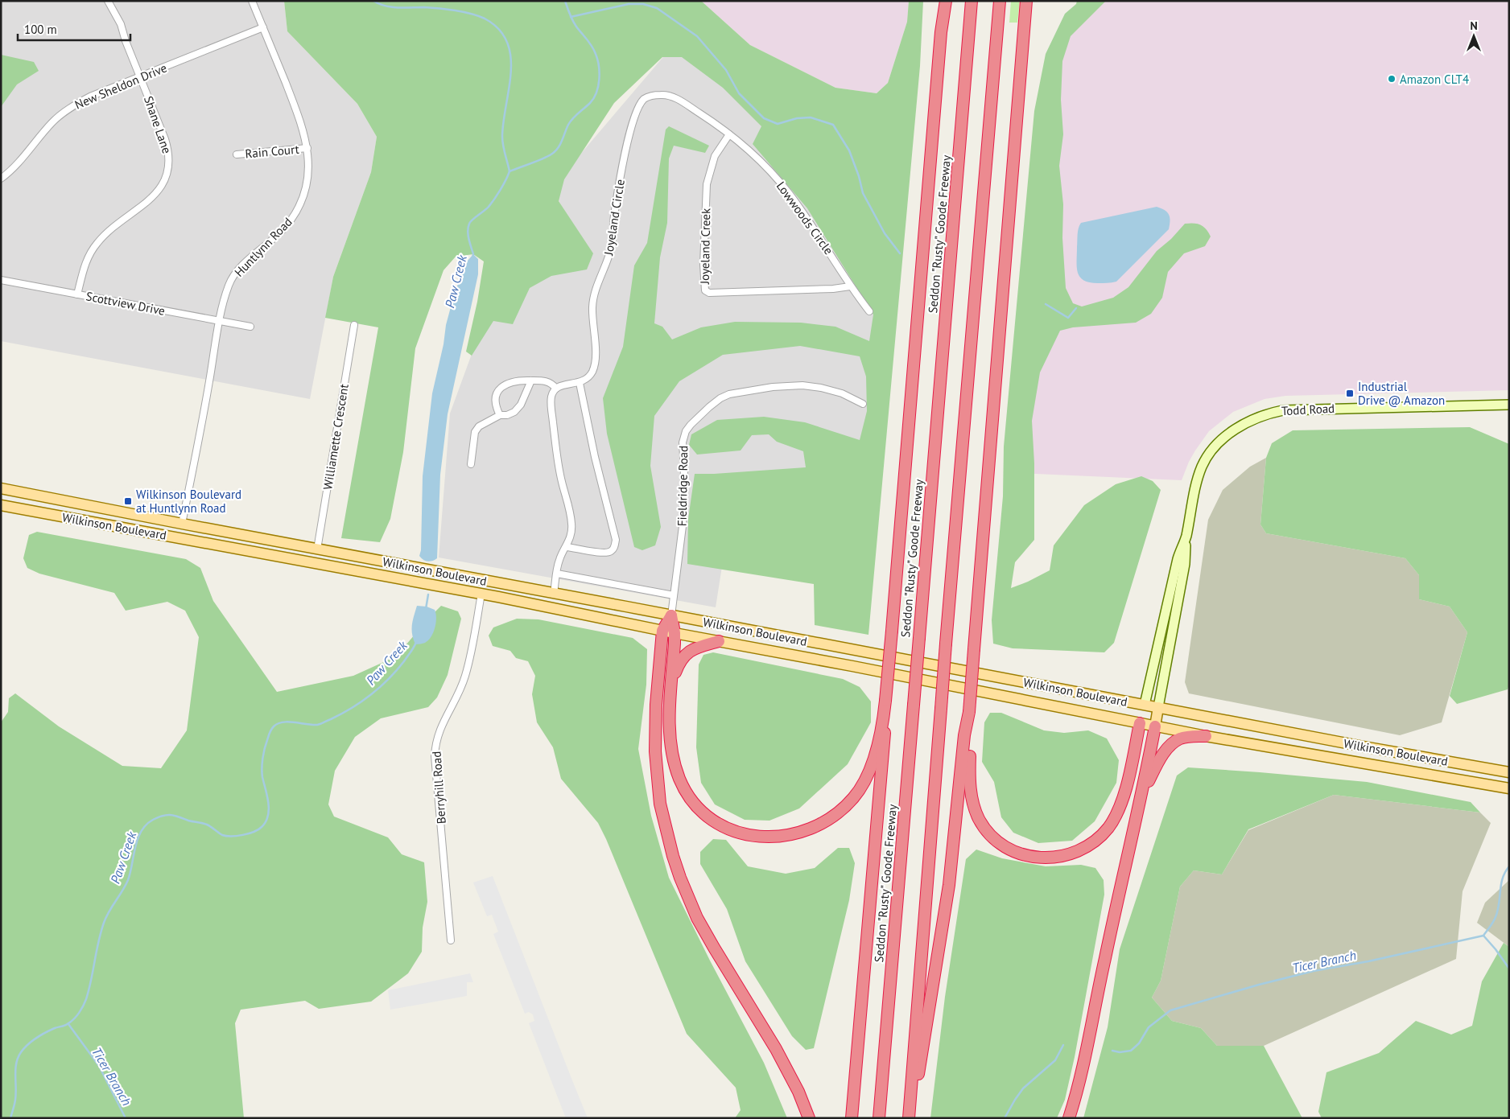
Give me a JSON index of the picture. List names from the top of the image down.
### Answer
{
  "streets": {
    "highway": ["Seddon \"Rusty\" Goode Freeway"],
    "main road": ["Wilkinson Boulevard"],
    "street": [
      "New Sheldon Drive",
      "Shane Lane",
      "Rain Court",
      "Joyeland Circle",
      "Lowwoods Circle",
      "Joyeland Creek",
      "Huntlynn Road",
      "Scottview Drive",
      "Todd Road",
      "Williamette Crescent",
      "Fieldridge Road",
      "Berryhill Road"
    ]
  },
  "crossings": [
    ["New Sheldon Drive", "Shane Lane"],
    ["New Sheldon Drive", "Huntlynn Road"],
    ["Shane Lane", "Scottview Drive"],
    ["Rain Court", "Huntlynn Road"],
    ["Joyeland Circle", "Lowwoods Circle"],
    ["Joyeland Circle", "Joyeland Creek"],
    ["Lowwoods Circle", "Joyeland Creek"],
    ["Huntlynn Road", "Scottview Drive"],
    ["Huntlynn Road", "Wilkinson Boulevard"],
    ["Todd Road", "Wilkinson Boulevard"],
    ["Williamette Crescent", "Wilkinson Boulevard"],
    ["Fieldridge Road", "Wilkinson Boulevard"],
    ["Wilkinson Boulevard", "Berryhill Road"]
  ],
  "water": ["Paw Creek", "Ticer Branch"],
  "places": {
    "other": ["Amazon CLT4"],
    "transit": ["Industrial Drive @ Amazon", "Wilkinson Boulevard at Huntlynn Road"]
  },
  "scale_bar": "100 m",
  "north": "top"
}
